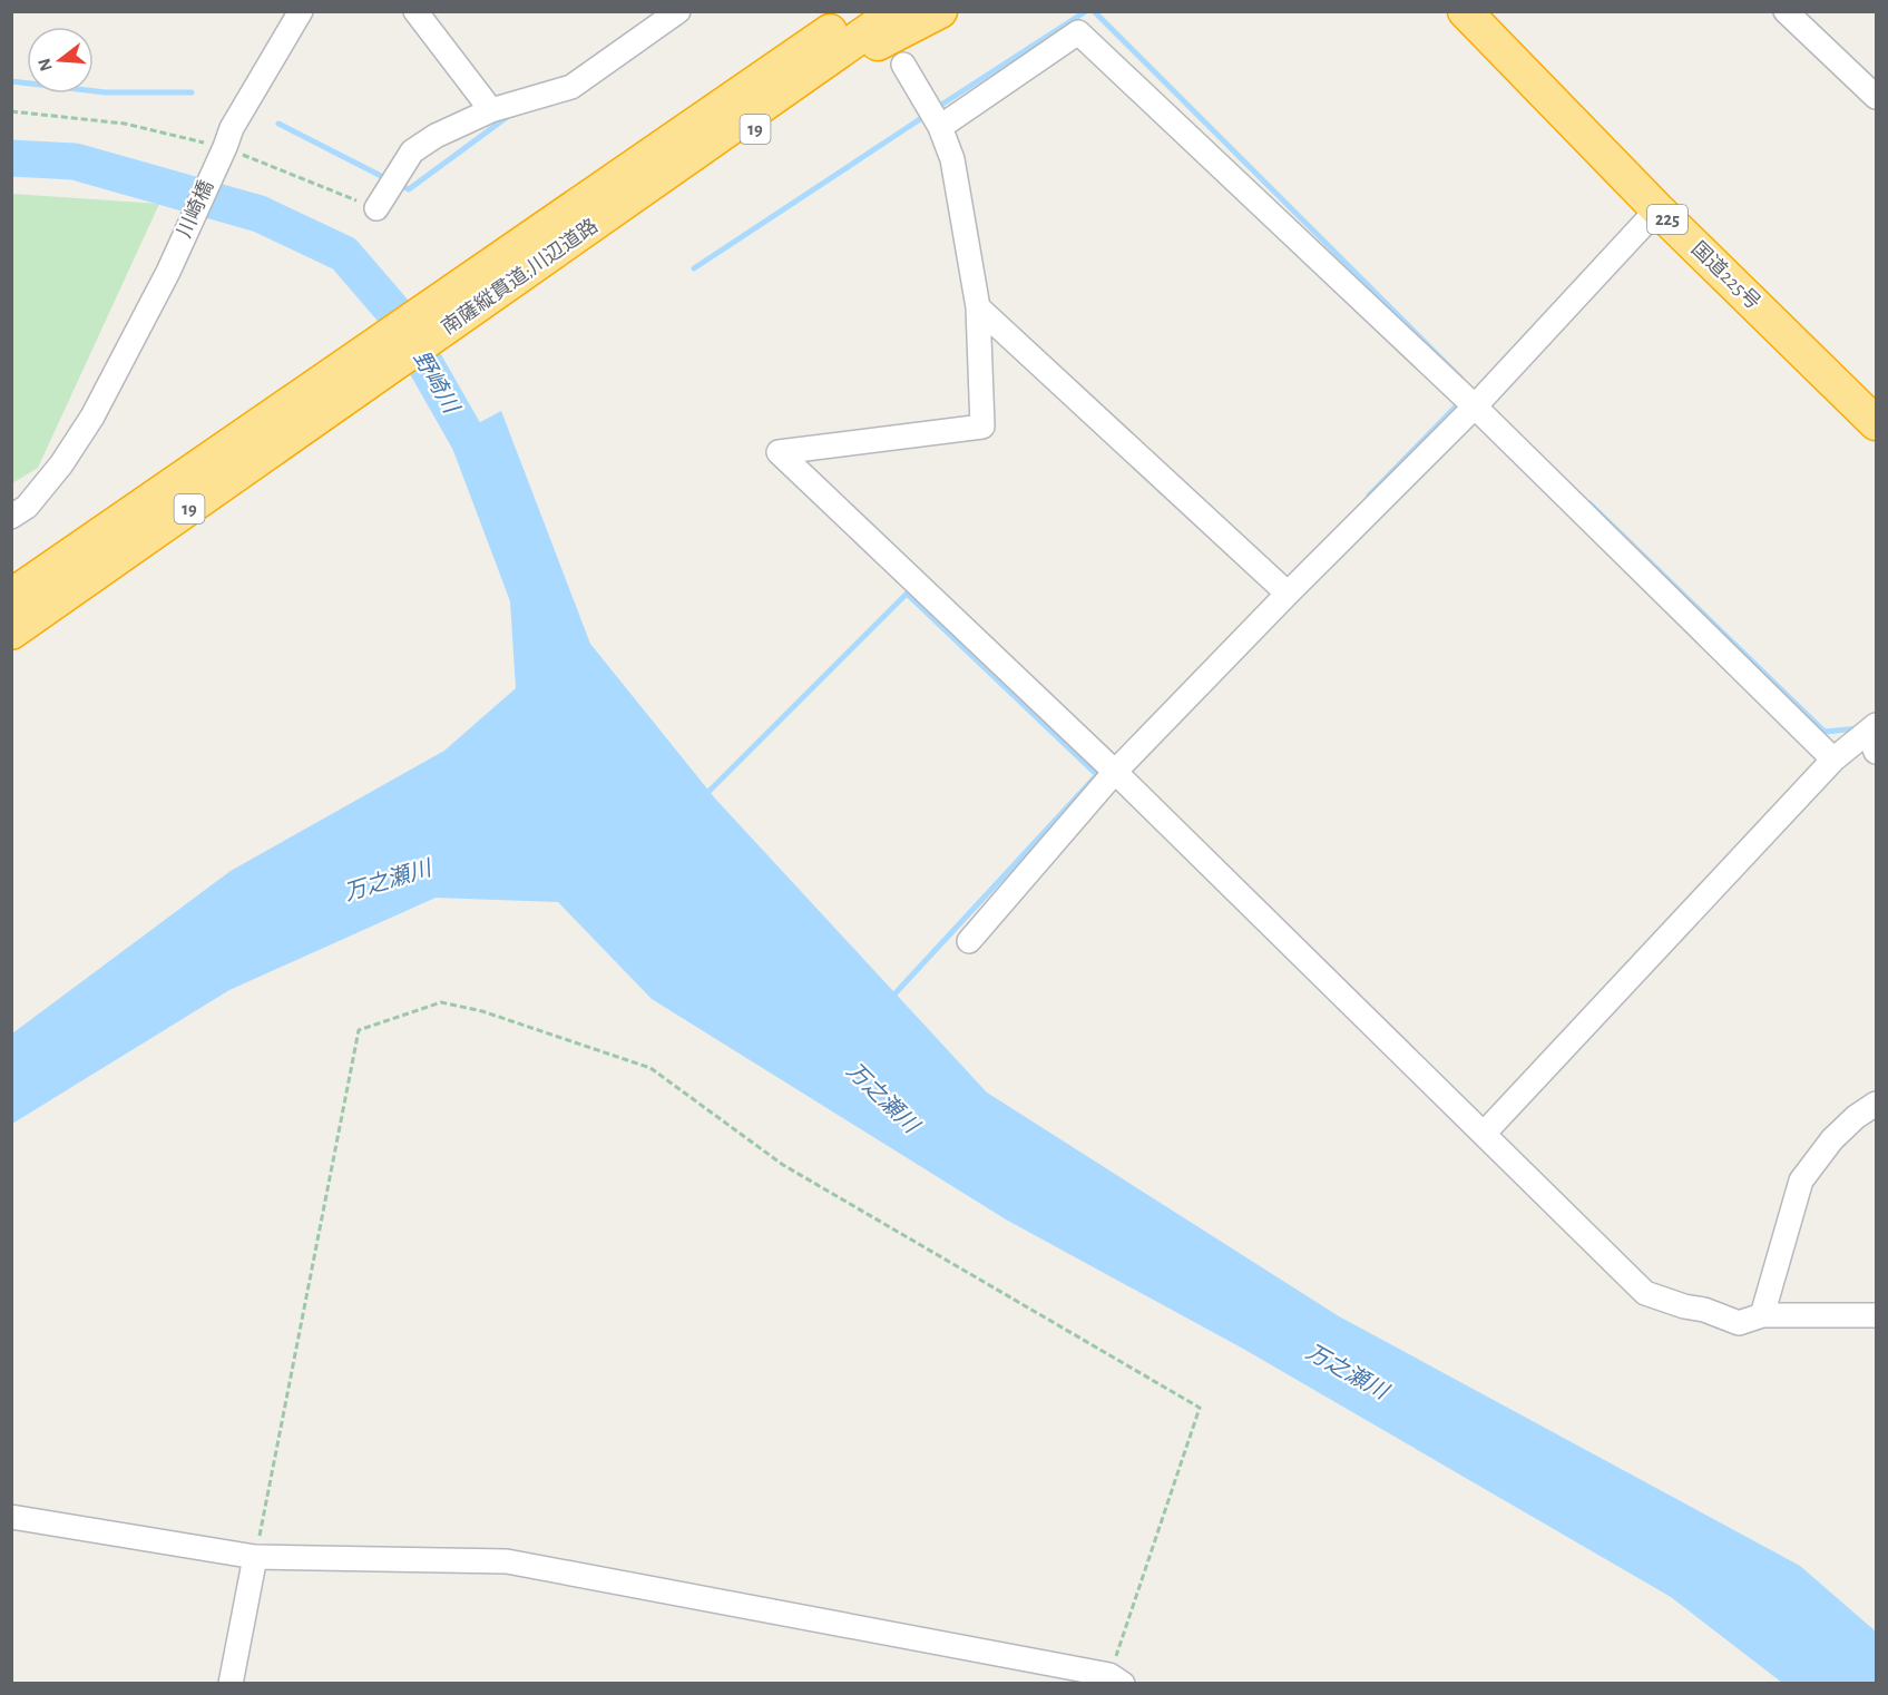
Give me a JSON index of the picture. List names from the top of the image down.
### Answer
{
  "streets": {
    "highway": [
      "19",
      "225",
      "国道225号",
      "南薩縦貫道;川辺道路"
    ],
    "street": ["川崎橋"]
  },
  "crossings": [
    ["19", "南薩縦貫道;川辺道路"]
  ],
  "water": ["野崎川", "万之瀬川"],
  "north": "left"
}
